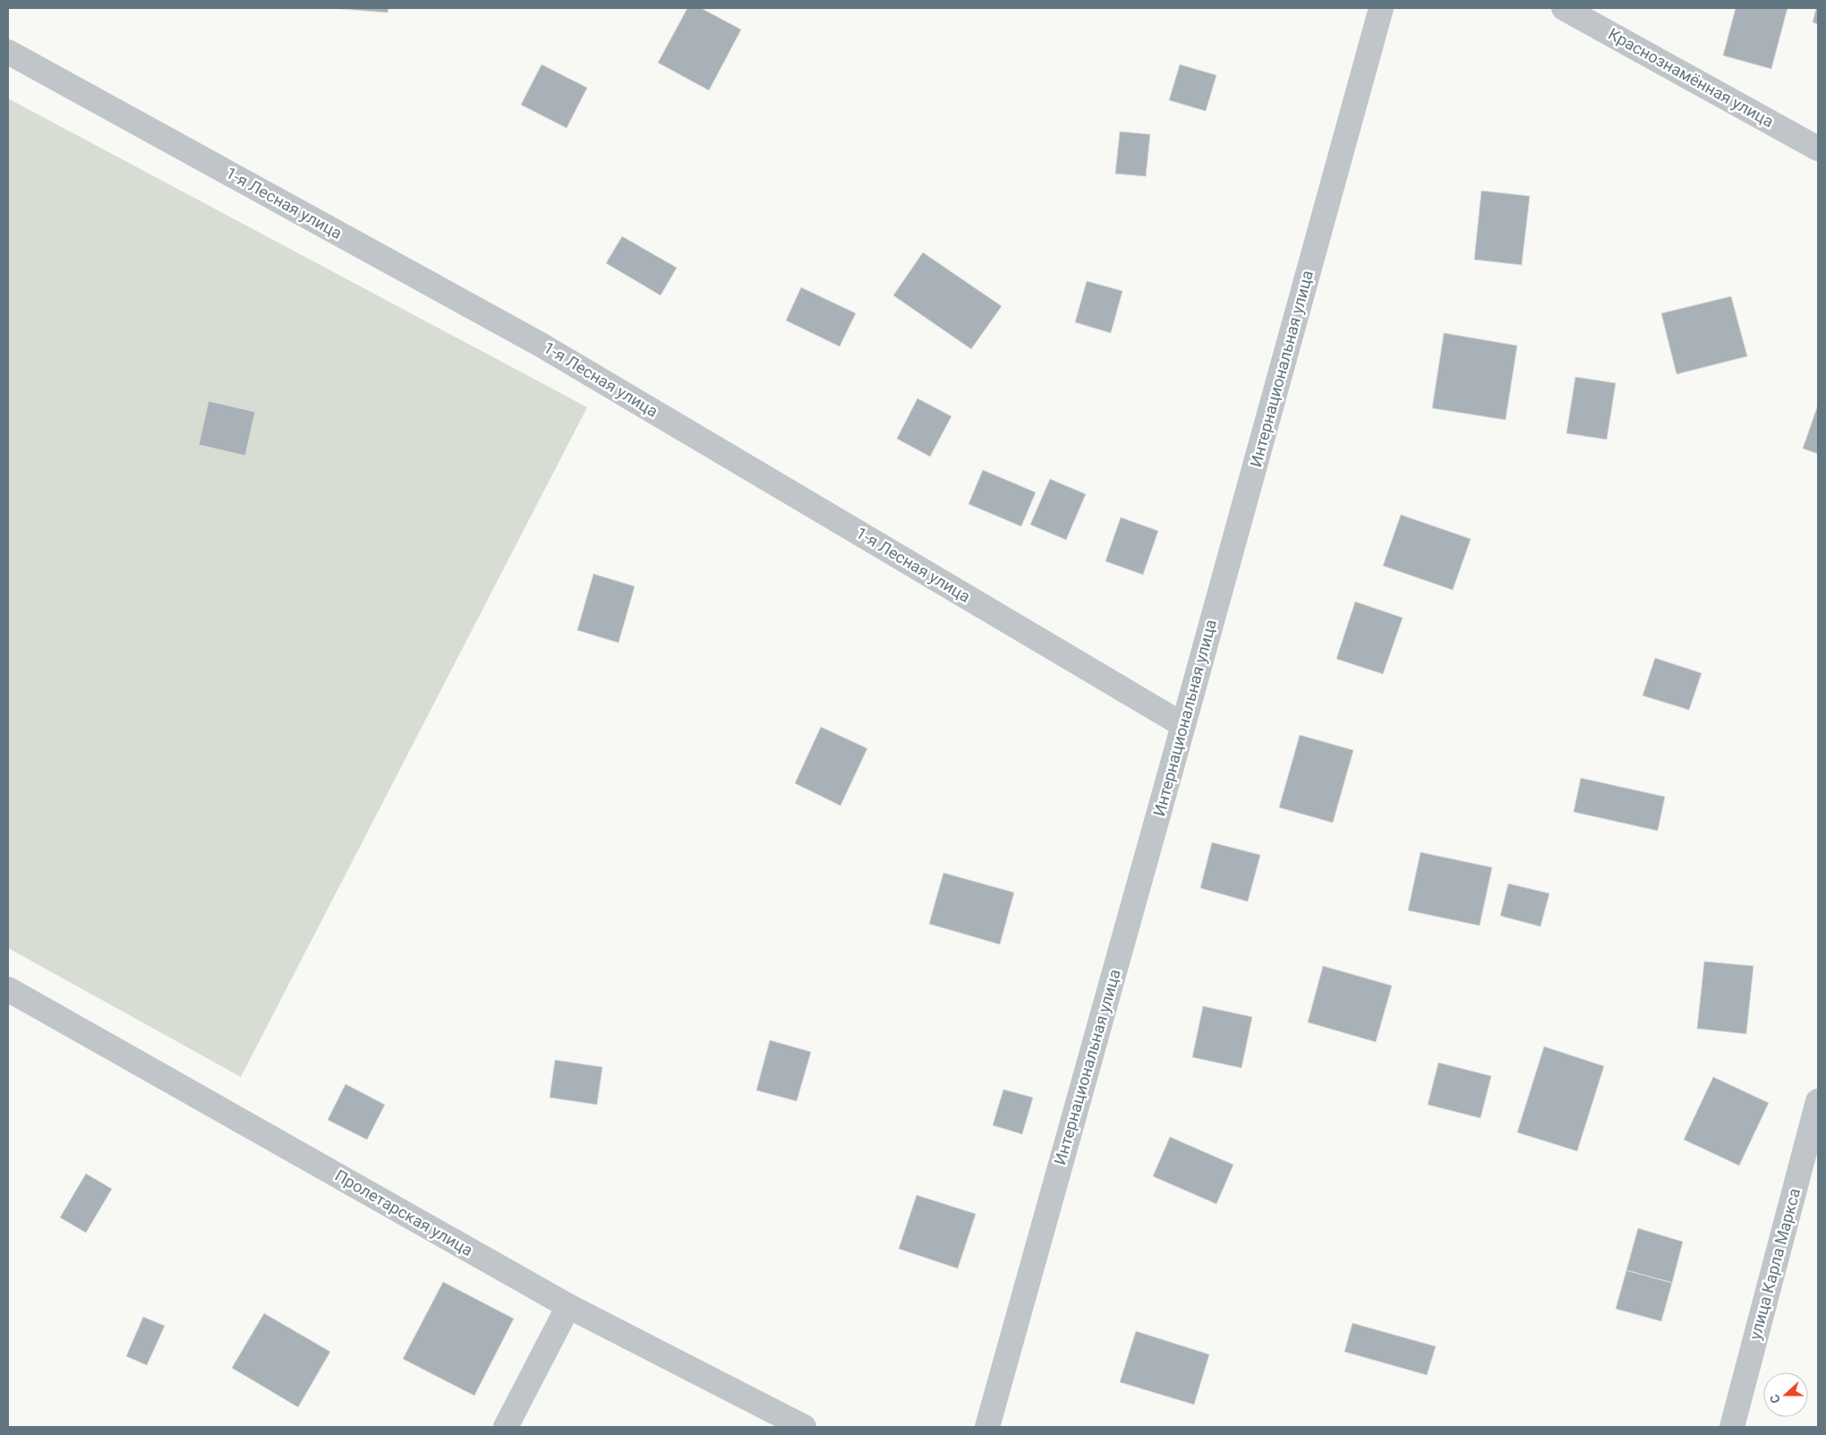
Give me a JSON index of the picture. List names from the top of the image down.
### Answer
{
  "streets": {
    "street": [
      "Краснознамённая улица",
      "1-я Лесная улица",
      "Интернациональная улица",
      "Пролетарская улица",
      "улица Карла Маркса"
    ]
  },
  "crossings": [
    ["1-я Лесная улица", "Интернациональная улица"]
  ],
  "north": "left"
}
